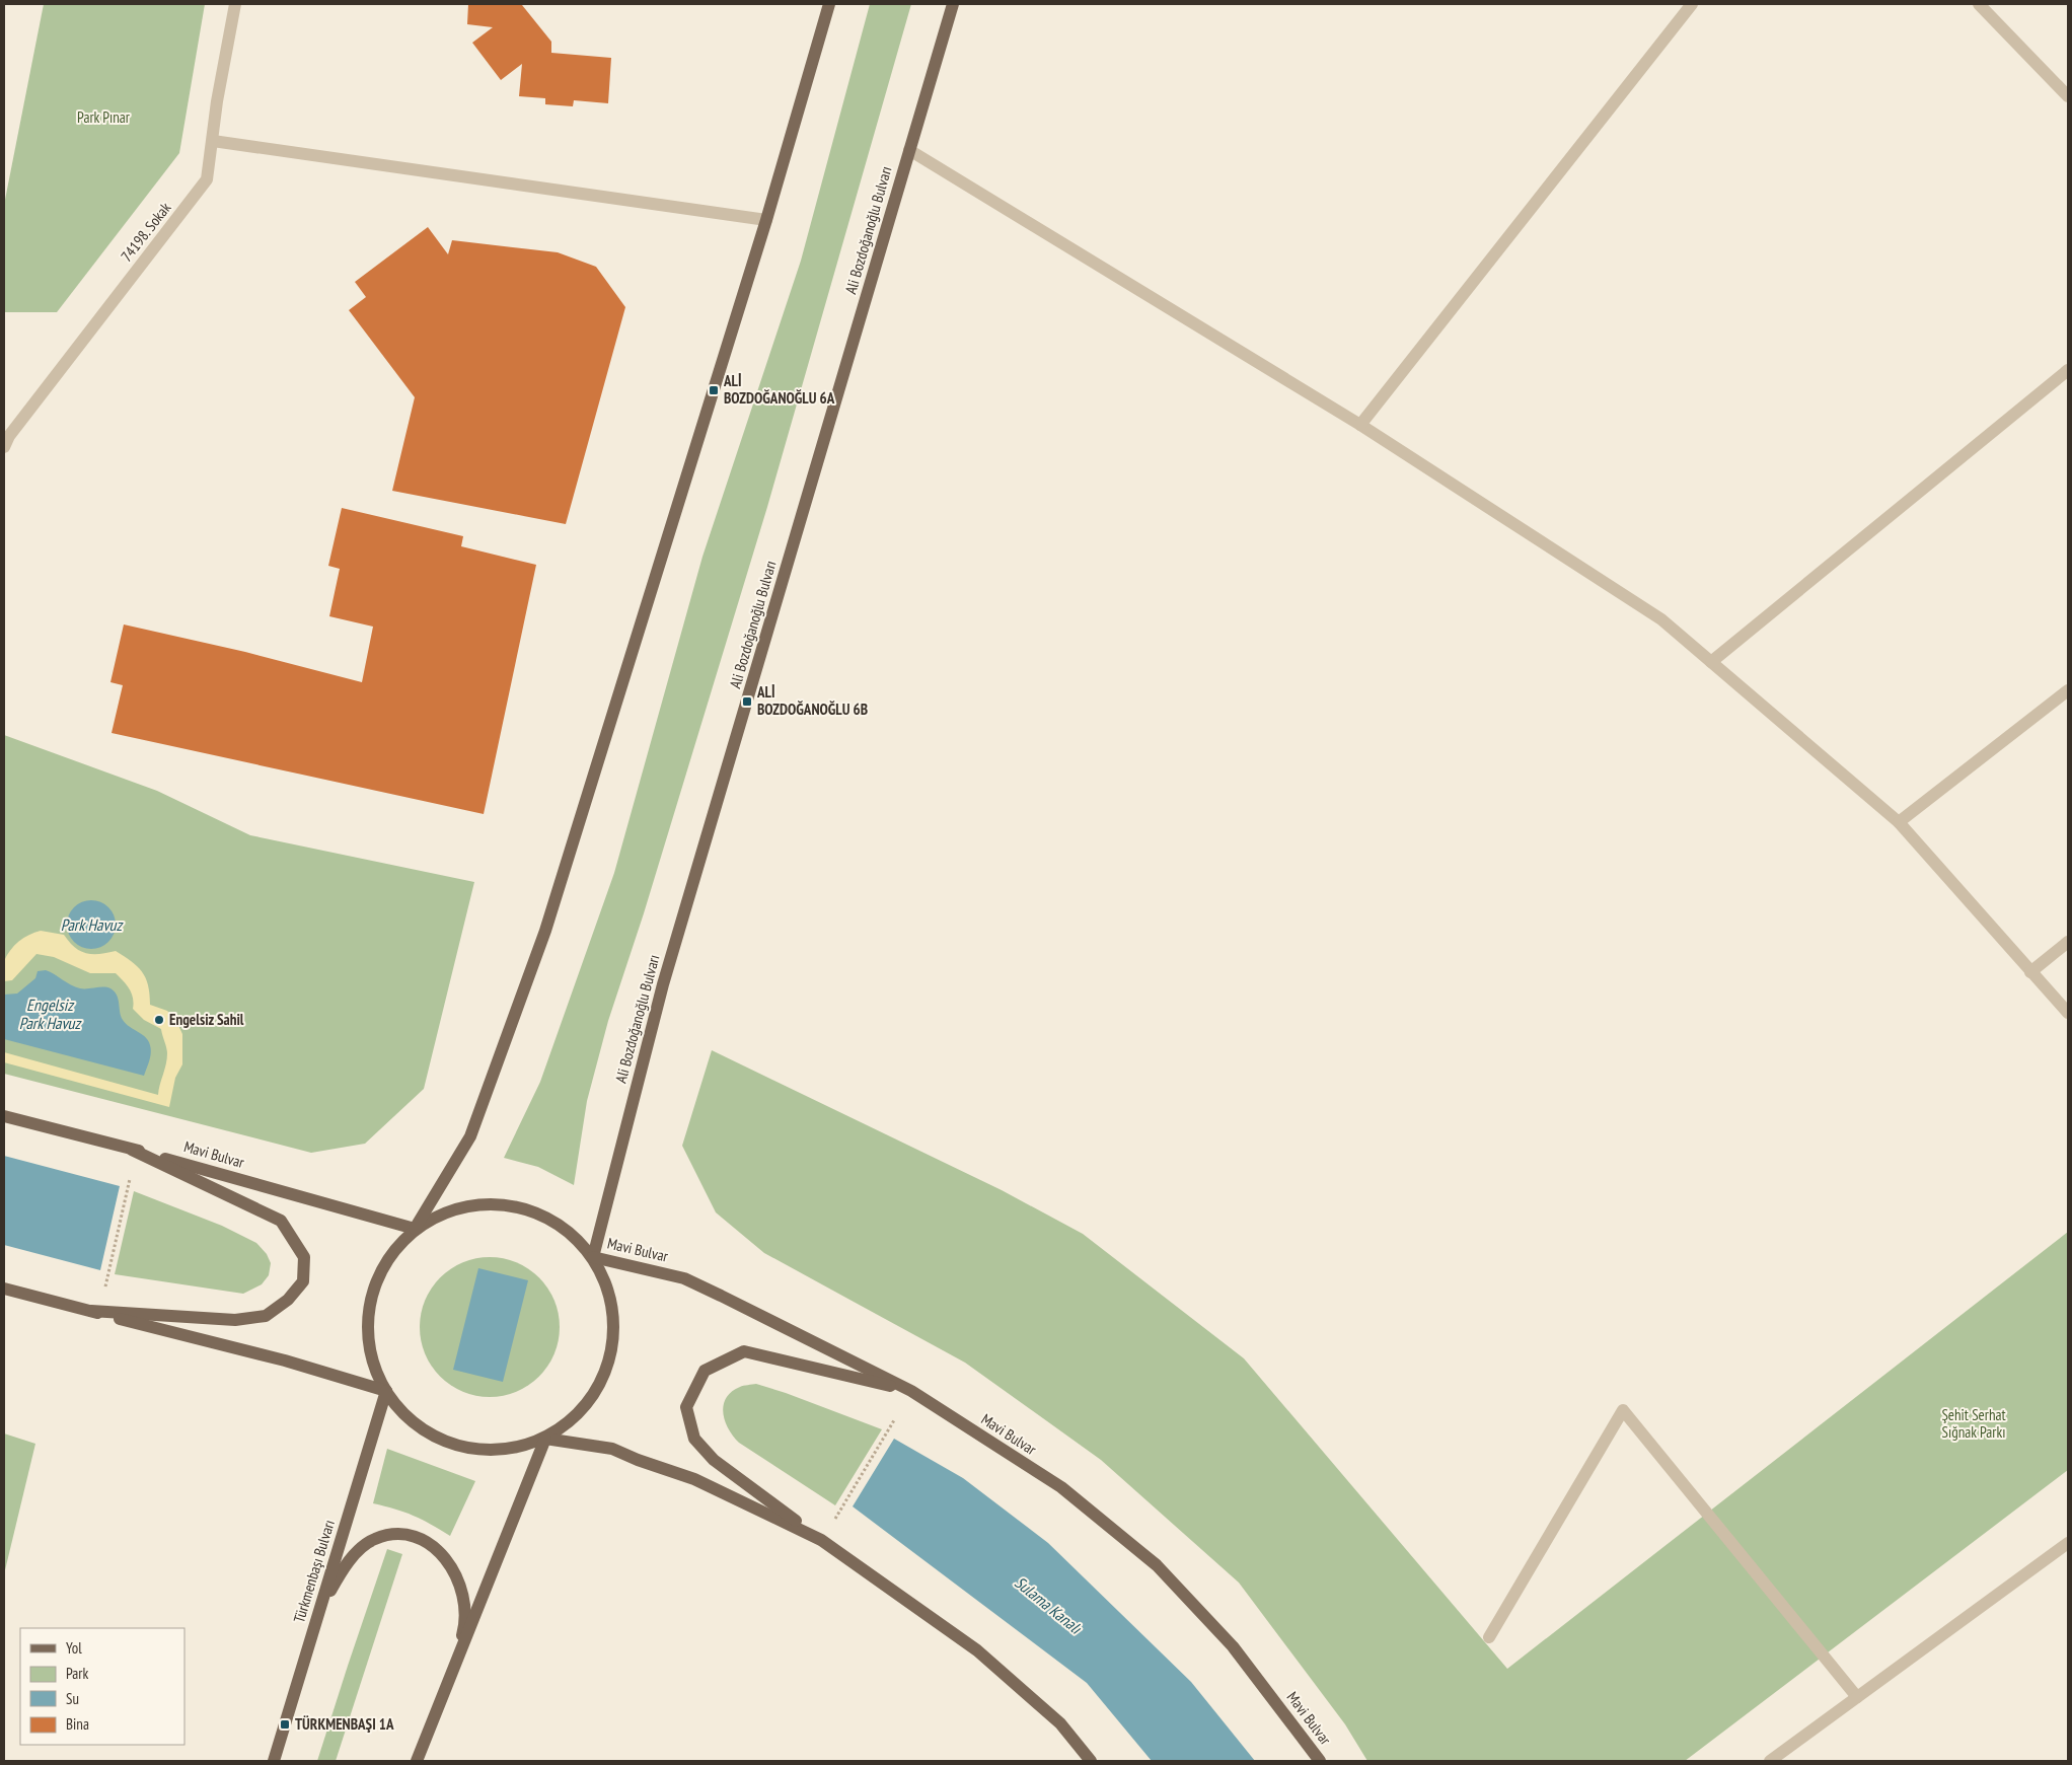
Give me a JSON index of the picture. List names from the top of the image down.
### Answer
{
  "streets": {
    "main road": ["Ali Bozdoğanoğlu Bulvarı", "Mavi Bulvar", "Türkmenbaşı Bulvarı"],
    "street": ["74198. Sokak"]
  },
  "crossings": [
    ["Ali Bozdoğanoğlu Bulvarı", "Mavi Bulvar"]
  ],
  "water": ["Park Havuz", "Engelsiz Park Havuz", "Sulama Kanalı"],
  "parks": ["Park Pınar", "Şehit Serhat Sığnak Parkı"],
  "places": {
    "transit": ["ALİ BOZDOĞANOĞLU 6A", "ALİ BOZDOĞANOĞLU 6B", "TÜRKMENBAŞI 1A"],
    "other": ["Engelsiz Sahil"]
  },
  "legend": [
    "Yol",
    "Park",
    "Su",
    "Bina"
  ]
}
